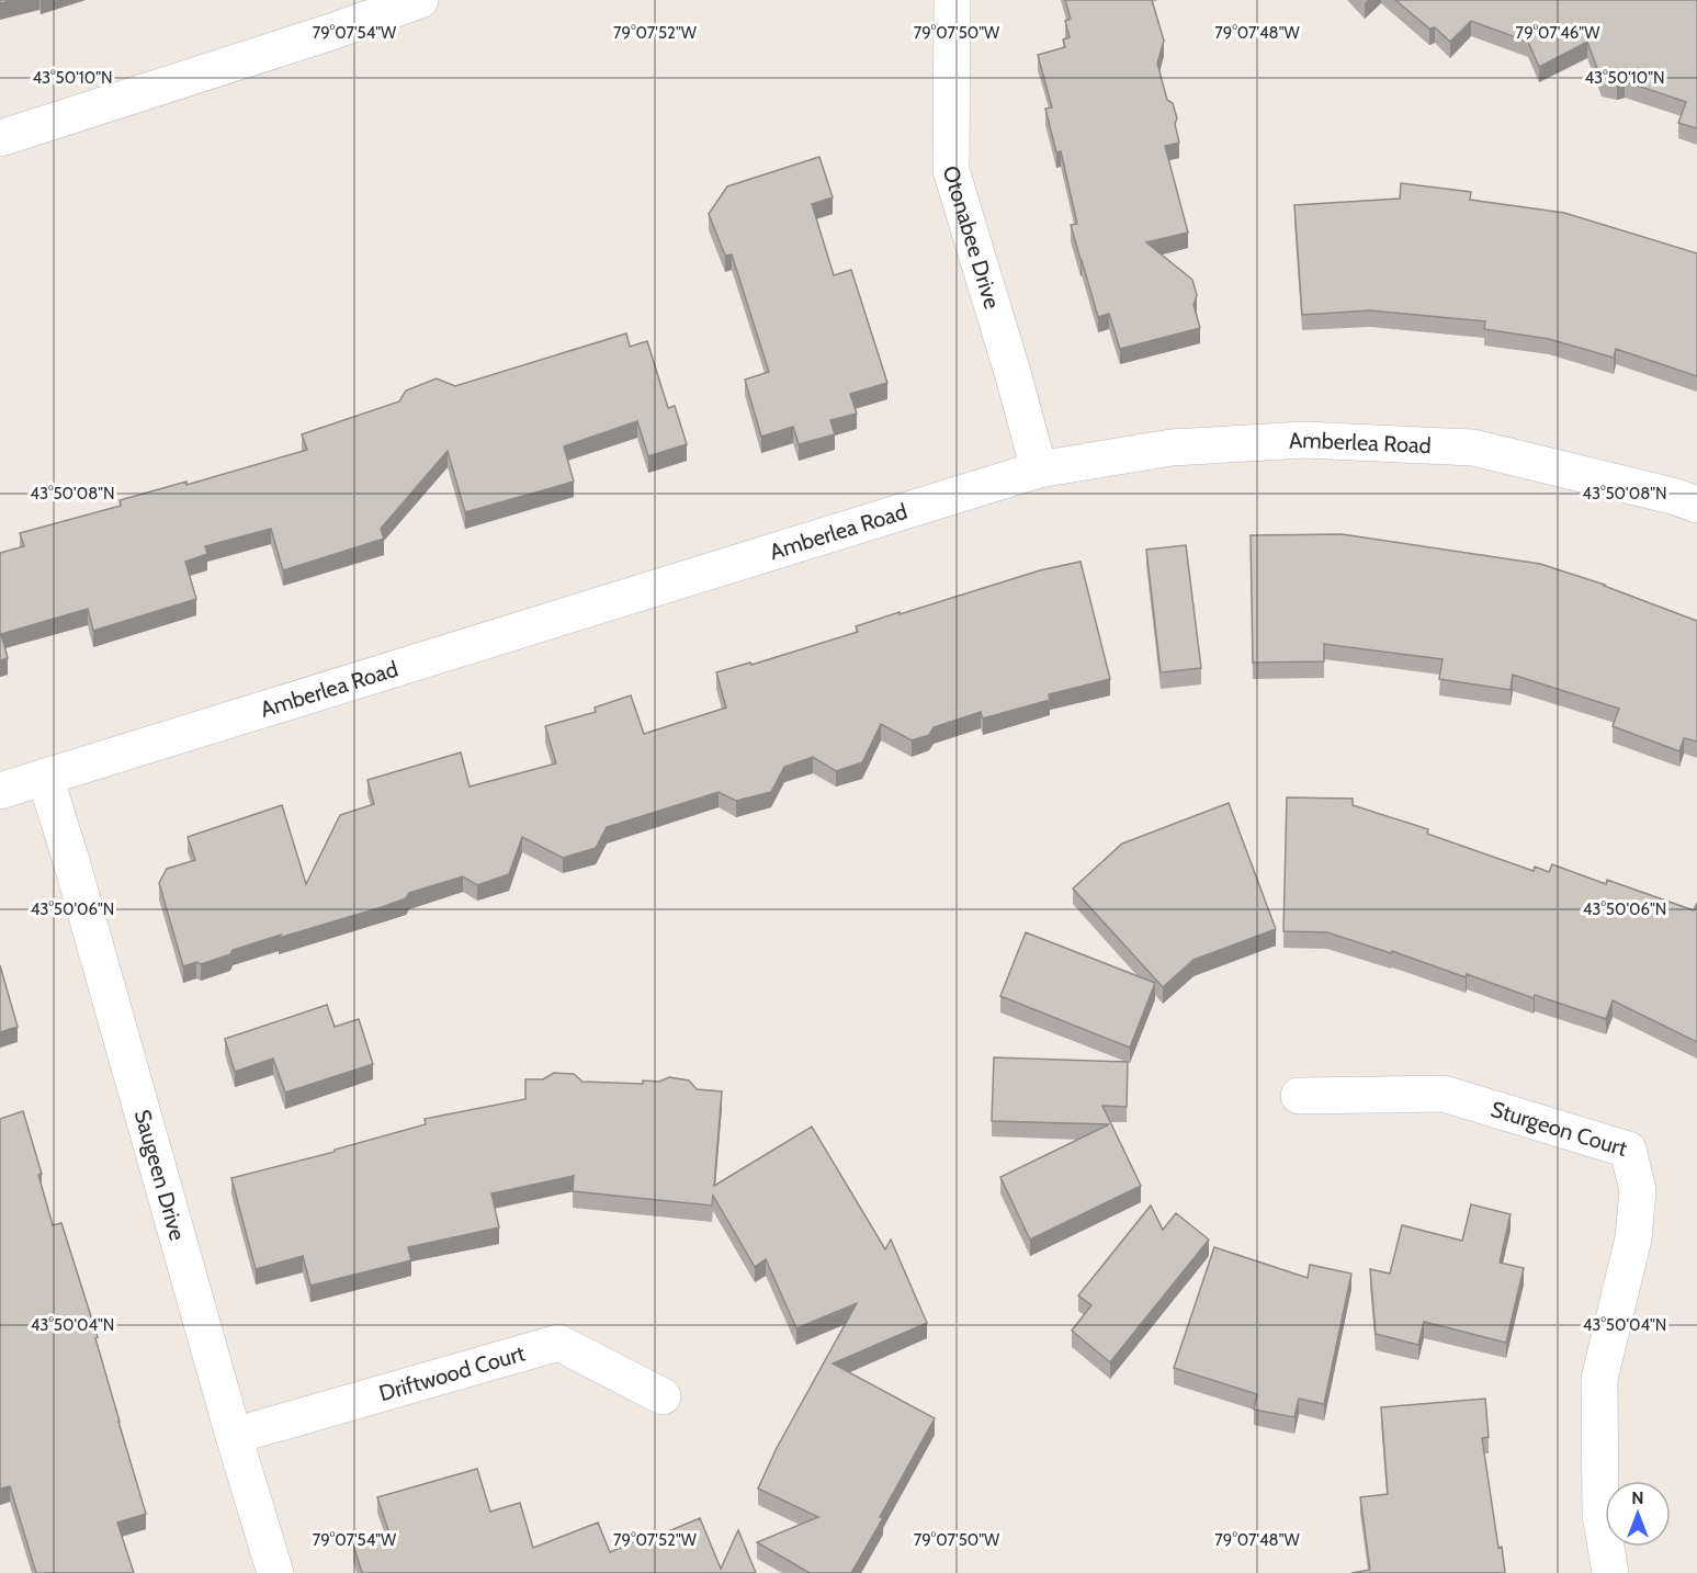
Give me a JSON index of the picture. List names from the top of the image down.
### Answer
{
  "streets": {
    "street": [
      "Otonabee Drive",
      "Amberlea Road",
      "Sturgeon Court",
      "Saugeen Drive",
      "Driftwood Court"
    ]
  },
  "crossings": [
    ["Otonabee Drive", "Amberlea Road"],
    ["Amberlea Road", "Saugeen Drive"],
    ["Saugeen Drive", "Driftwood Court"]
  ],
  "north": "top",
  "coordinates": [
    "79°07'54\"W",
    "79°07'52\"W",
    "79°07'50\"W",
    "79°07'48\"W",
    "79°07'46\"W",
    "43°50'10\"N",
    "43°50'08\"N",
    "43°50'06\"N",
    "43°50'04\"N"
  ]
}
